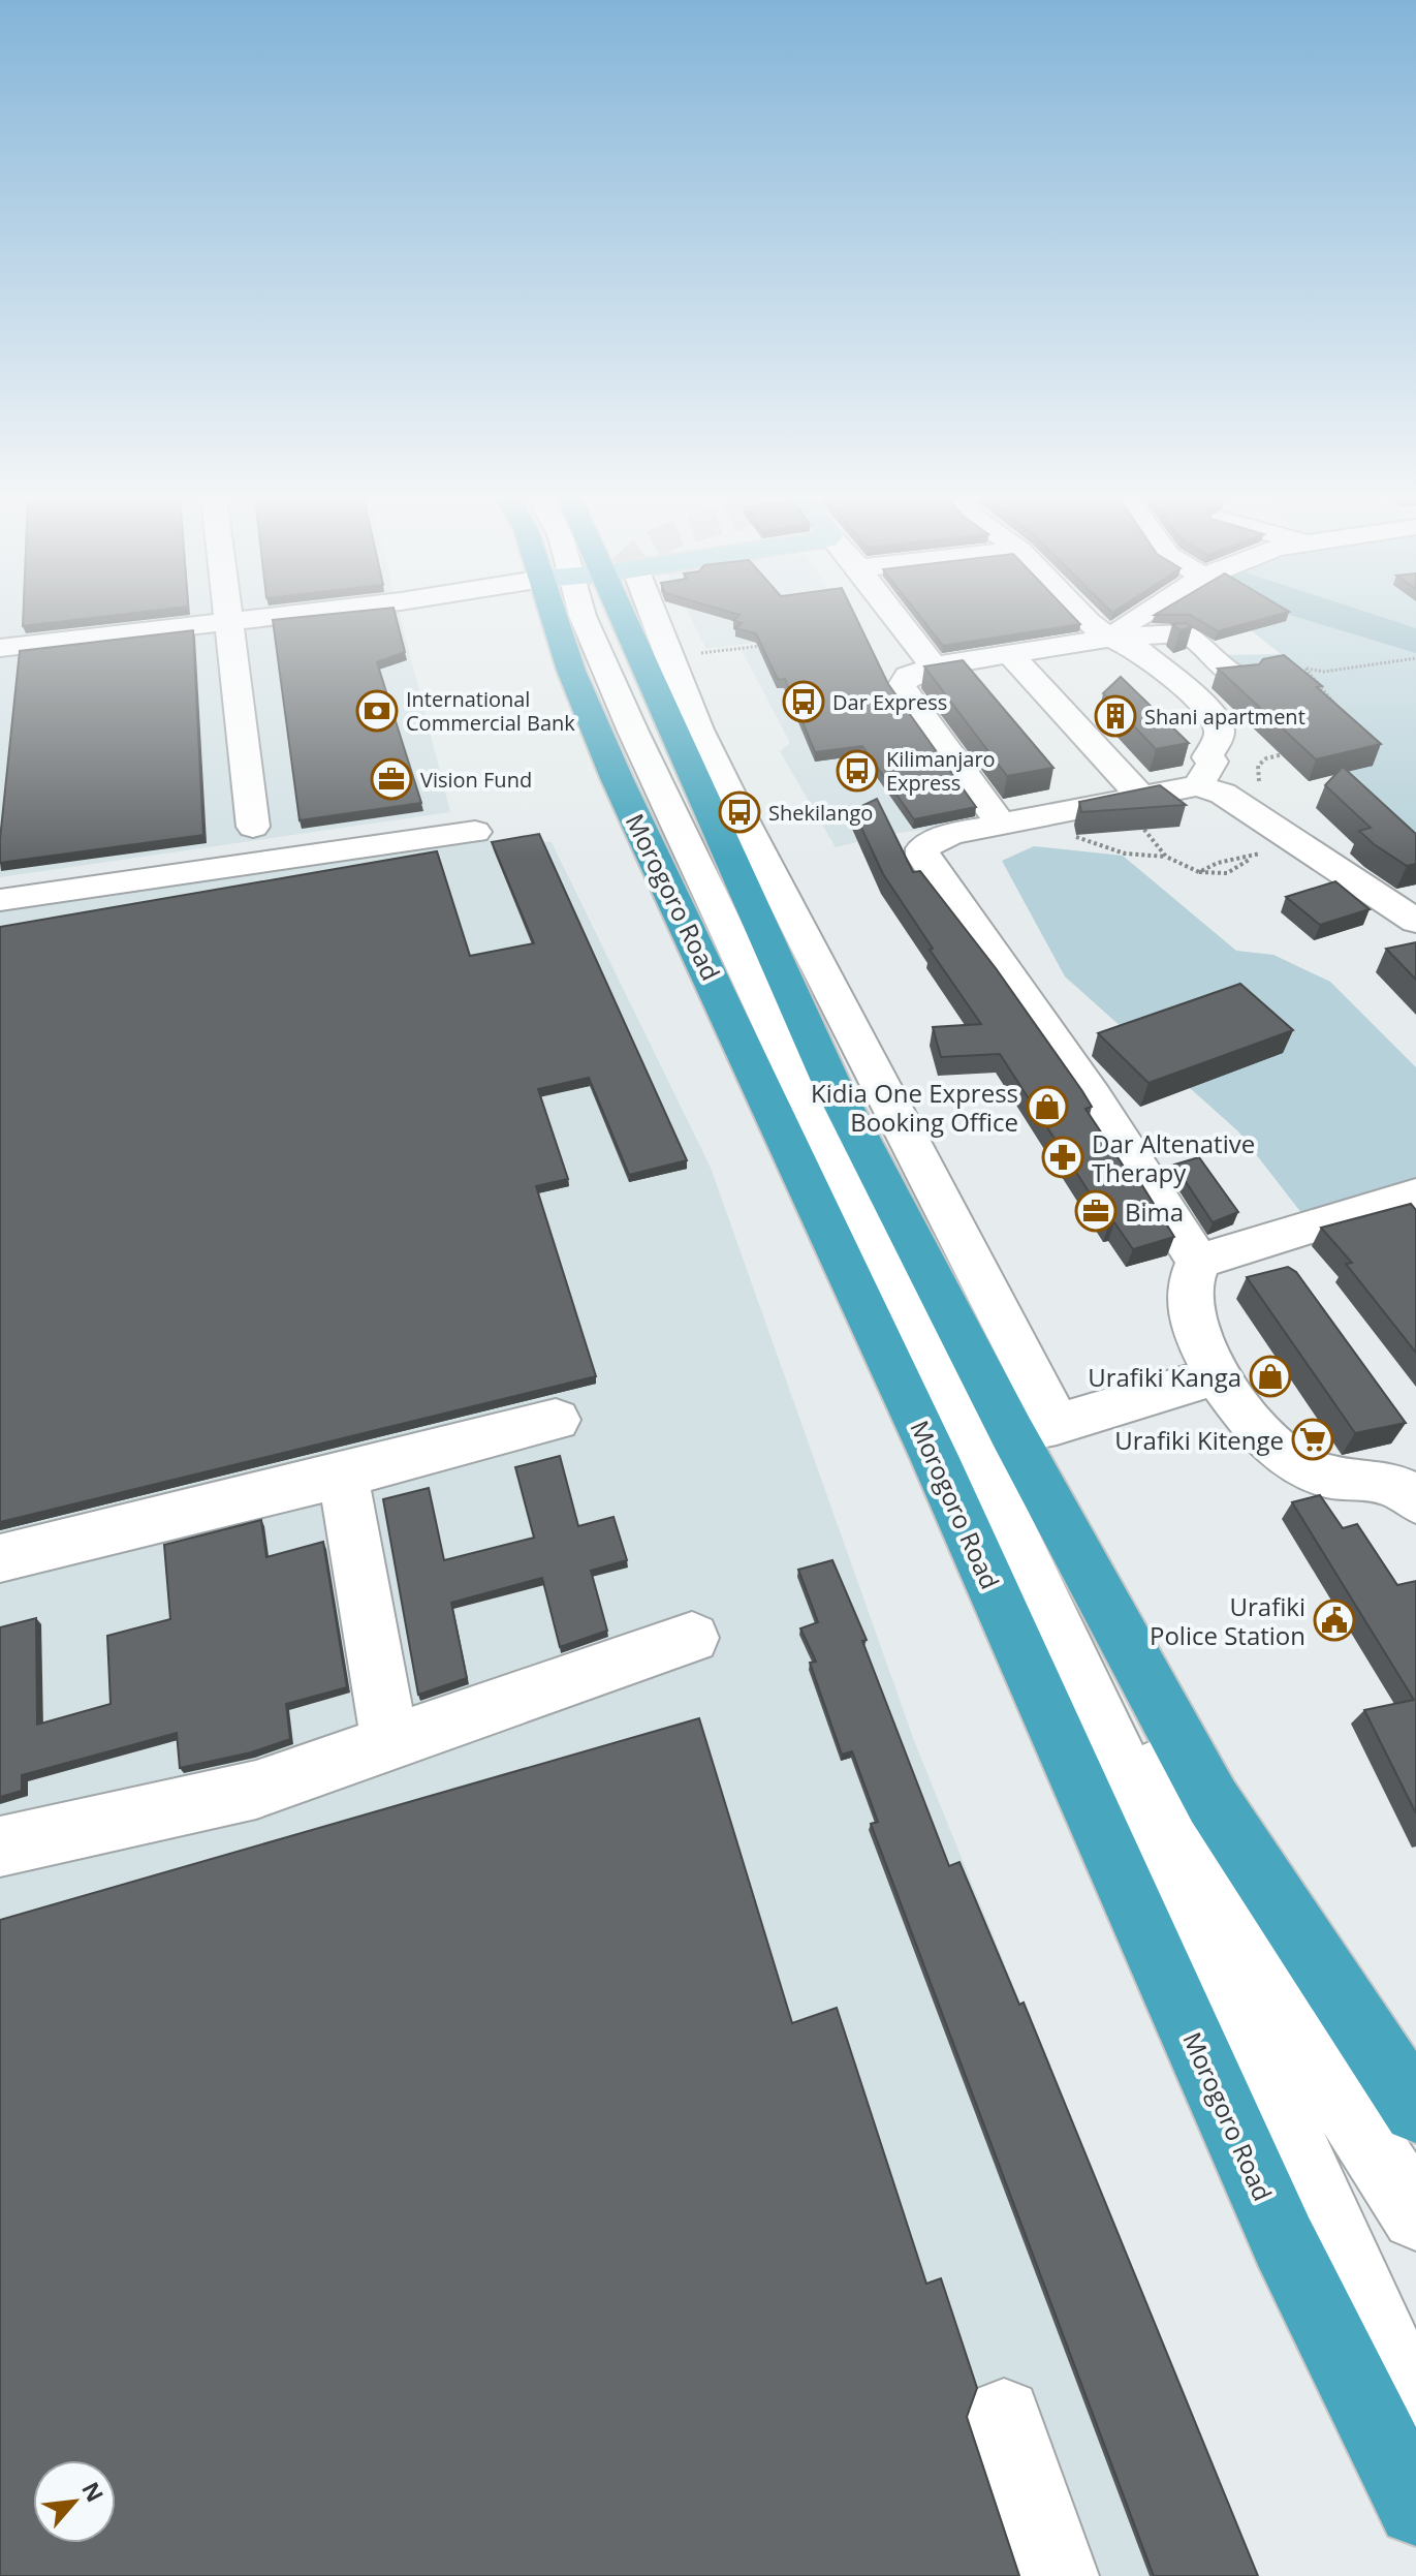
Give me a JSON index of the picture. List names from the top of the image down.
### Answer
{
  "streets": {
    "highway": ["Morogoro Road"]
  },
  "places": {
    "bus stop": ["Dar Express", "Kilimanjaro Express", "Shekilango"],
    "bank": ["International Commercial Bank"],
    "building": ["Shani apartment"],
    "office": ["Vision Fund", "Bima"],
    "shop": ["Kidia One Express Booking Office", "Urafiki Kanga"],
    "pharmacy": ["Dar Altenative Therapy"],
    "supermarket": ["Urafiki Kitenge"],
    "public building": ["Urafiki Police Station"]
  },
  "north": "top right"
}
